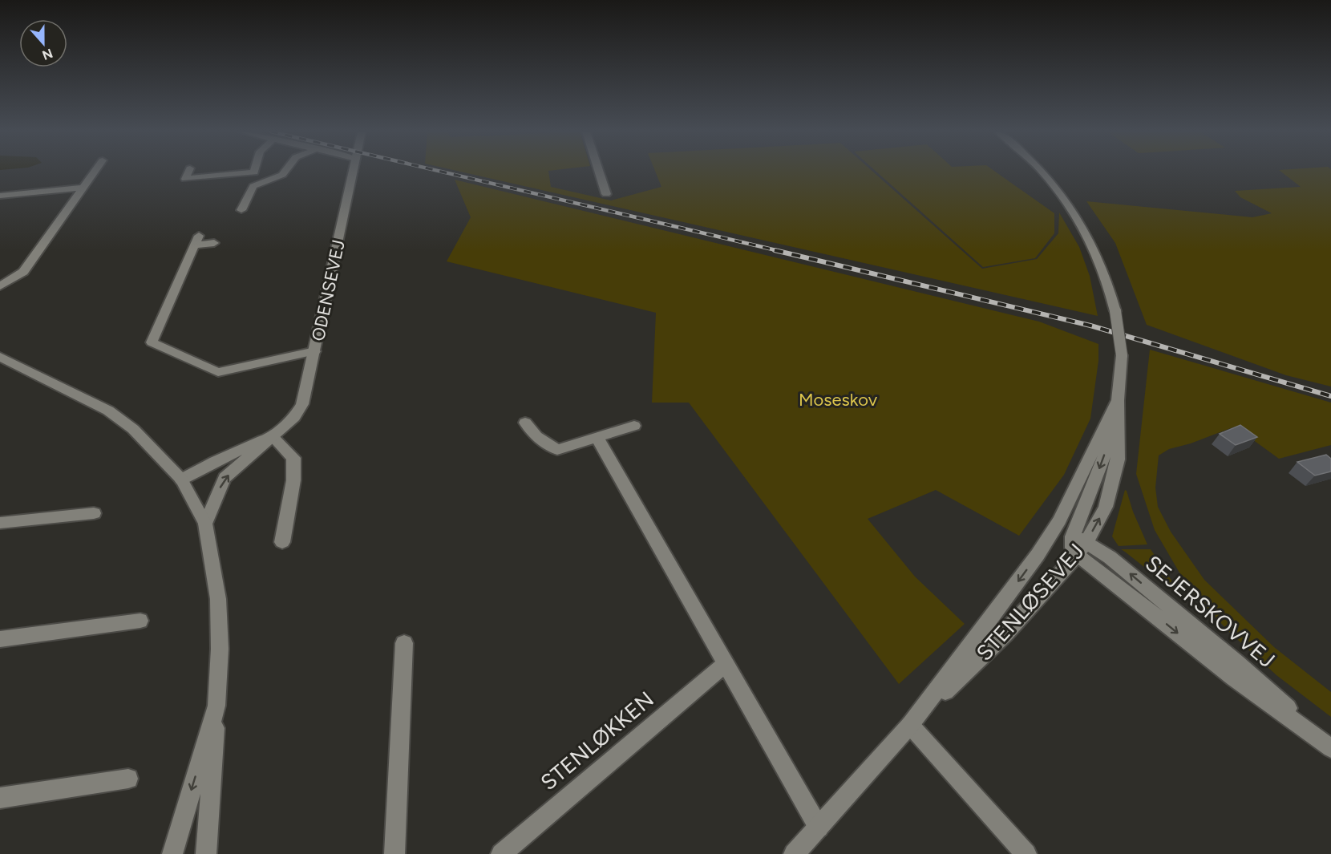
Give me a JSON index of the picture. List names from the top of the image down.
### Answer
{
  "streets": {
    "street": [
      "ODENSEVEJ",
      "STENLØSEVEJ",
      "SEJERSKOVVEJ",
      "STENLØKKEN"
    ]
  },
  "crossings": [
    ["STENLØSEVEJ", "SEJERSKOVVEJ"]
  ],
  "parks": ["Moseskov"],
  "north": "bottom"
}
